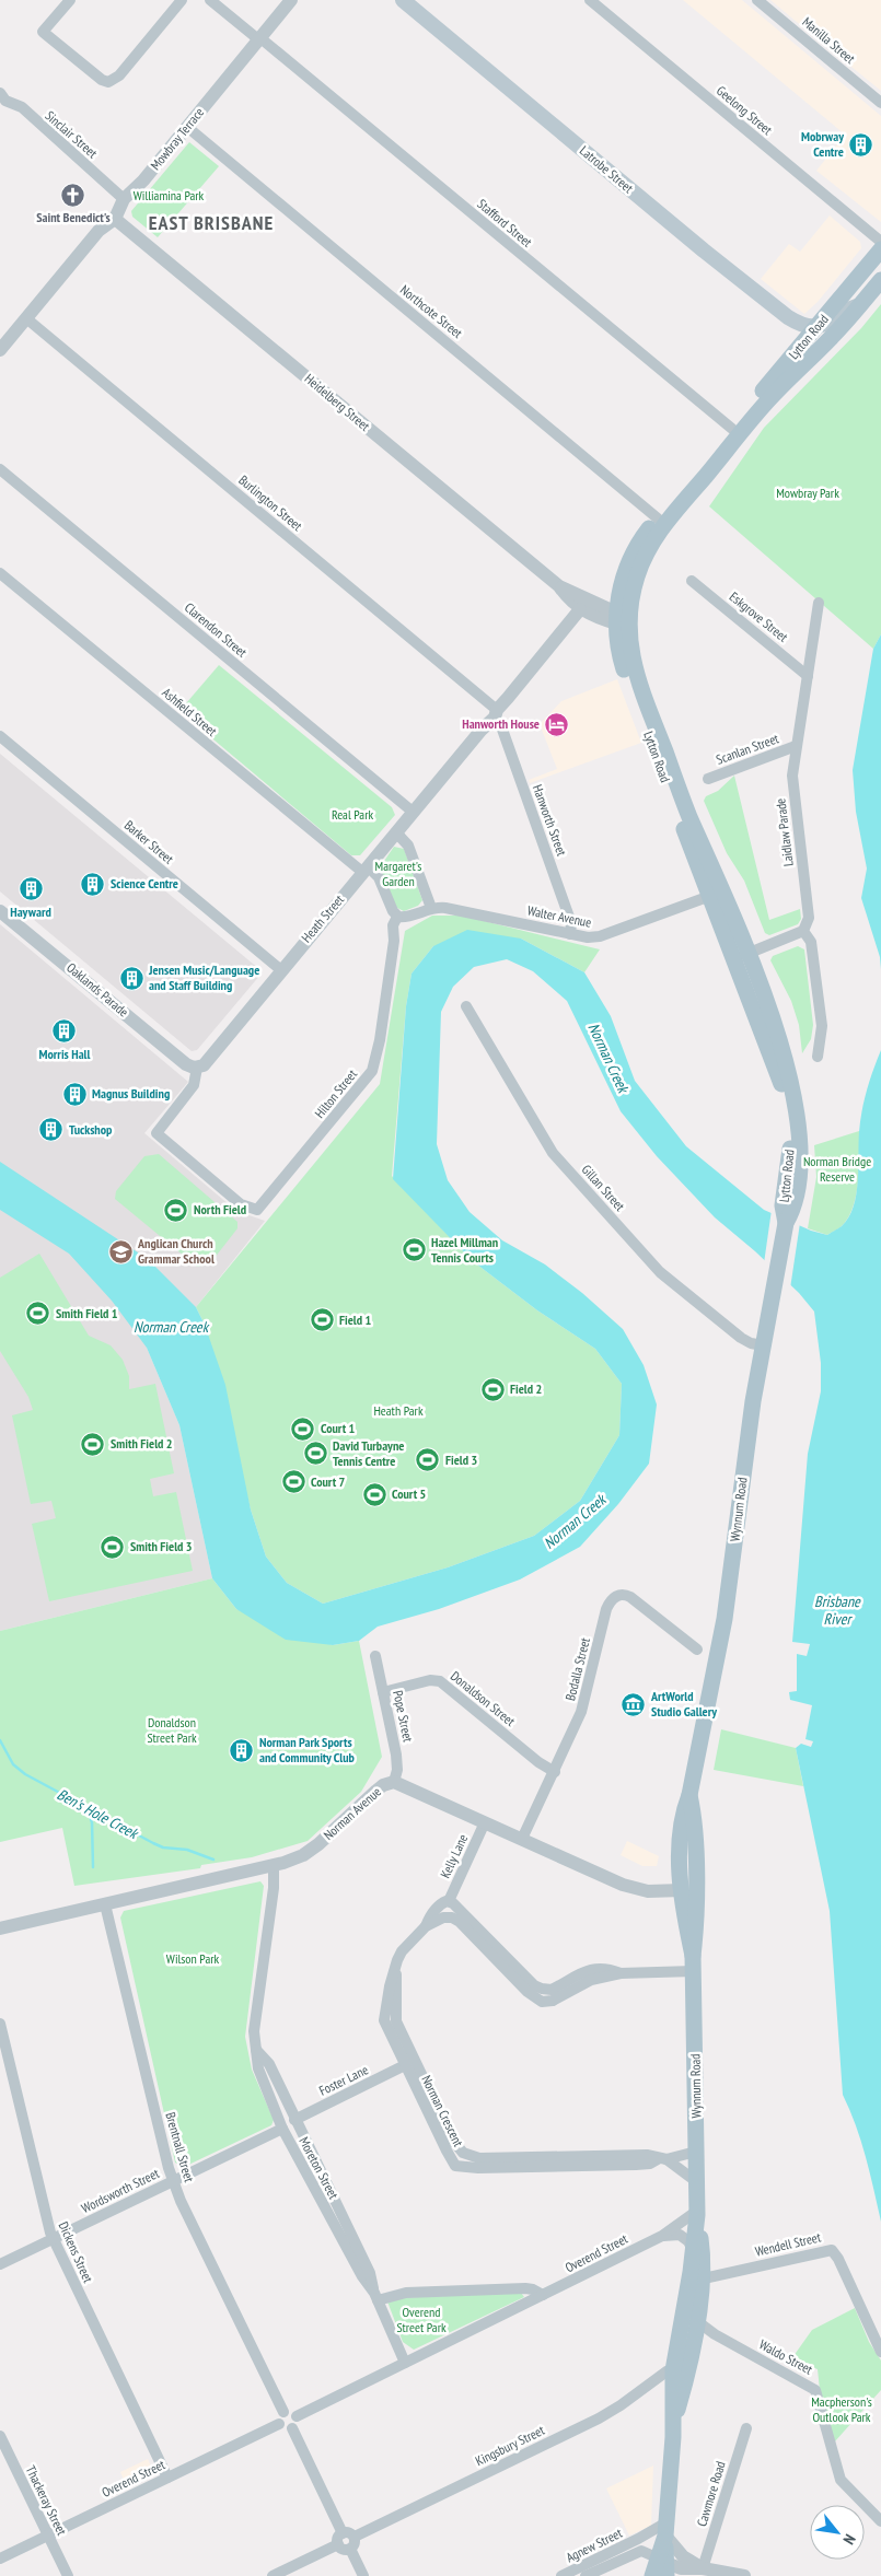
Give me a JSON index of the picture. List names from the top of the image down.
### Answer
{
  "streets": {
    "main road": ["Latrobe Street", "Lytton Road", "Wynnum Road"],
    "street": [
      "Manilla Street",
      "Geelong Street",
      "Sinclair Street",
      "Mowbray Terrace",
      "Stafford Street",
      "Northcote Street",
      "Heidelberg Street",
      "Burlington Street",
      "Eskgrove Street",
      "Clarendon Street",
      "Ashfield Street",
      "Scanlan Street",
      "Hanworth Street",
      "Laidlaw Parade",
      "Barker Street",
      "Walter Avenue",
      "Heath Street",
      "Oaklands Parade",
      "Hilton Street",
      "Gillan Street",
      "Bodalla Street",
      "Donaldson Street",
      "Pope Street",
      "Norman Avenue",
      "Kelly Lane",
      "Foster Lane",
      "Norman Crescent",
      "Brentnall Street",
      "Moreton Street",
      "Wordsworth Street",
      "Wendell Street",
      "Dickens Street",
      "Overend Street",
      "Waldo Street",
      "Kingsbury Street",
      "Cawmore Road",
      "Thackeray Street",
      "Agnew Street"
    ]
  },
  "crossings": [
    ["Sinclair Street", "Mowbray Terrace"],
    ["Mowbray Terrace", "Stafford Street"],
    ["Mowbray Terrace", "Northcote Street"],
    ["Mowbray Terrace", "Heidelberg Street"],
    ["Mowbray Terrace", "Burlington Street"],
    ["Latrobe Street", "Lytton Road"],
    ["Stafford Street", "Lytton Road"],
    ["Northcote Street", "Lytton Road"],
    ["Lytton Road", "Heidelberg Street"],
    ["Lytton Road", "Walter Avenue"],
    ["Lytton Road", "Wynnum Road"],
    ["Heidelberg Street", "Heath Street"],
    ["Burlington Street", "Hanworth Street"],
    ["Burlington Street", "Heath Street"],
    ["Eskgrove Street", "Laidlaw Parade"],
    ["Clarendon Street", "Heath Street"],
    ["Ashfield Street", "Heath Street"],
    ["Scanlan Street", "Laidlaw Parade"],
    ["Hanworth Street", "Walter Avenue"],
    ["Hanworth Street", "Heath Street"],
    ["Barker Street", "Heath Street"],
    ["Walter Avenue", "Hilton Street"],
    ["Heath Street", "Oaklands Parade"],
    ["Heath Street", "Hilton Street"],
    ["Gillan Street", "Wynnum Road"],
    ["Wynnum Road", "Norman Avenue"],
    ["Wynnum Road", "Norman Crescent"],
    ["Wynnum Road", "Wendell Street"],
    ["Wynnum Road", "Overend Street"],
    ["Wynnum Road", "Waldo Street"],
    ["Wynnum Road", "Kingsbury Street"],
    ["Wynnum Road", "Agnew Street"],
    ["Bodalla Street", "Donaldson Street"],
    ["Bodalla Street", "Norman Avenue"],
    ["Donaldson Street", "Pope Street"],
    ["Pope Street", "Norman Avenue"],
    ["Norman Avenue", "Kelly Lane"],
    ["Norman Avenue", "Brentnall Street"],
    ["Norman Avenue", "Moreton Street"],
    ["Kelly Lane", "Norman Crescent"],
    ["Foster Lane", "Norman Crescent"],
    ["Foster Lane", "Moreton Street"],
    ["Brentnall Street", "Wordsworth Street"],
    ["Brentnall Street", "Overend Street"],
    ["Moreton Street", "Wordsworth Street"],
    ["Moreton Street", "Overend Street"],
    ["Wordsworth Street", "Dickens Street"],
    ["Dickens Street", "Overend Street"],
    ["Overend Street", "Thackeray Street"]
  ],
  "districts": ["EAST BRISBANE"],
  "water": ["Norman Creek", "Brisbane River", "Ben's Hole Creek"],
  "parks": [
    "Williamina Park",
    "Mowbray Park",
    "Real Park",
    "Margaret's Garden",
    "Norman Bridge Reserve",
    "Heath Park",
    "Donaldson Street Park",
    "Wilson Park",
    "Overend Street Park",
    "Macpherson's Outlook Park"
  ],
  "places": {
    "building": [
      "Mobrway Centre",
      "Science Centre",
      "Hayward",
      "Jensen Music/Language and Staff Building",
      "Morris Hall",
      "Magnus Building",
      "Tuckshop",
      "Norman Park Sports and Community Club"
    ],
    "church": ["Saint Benedict's"],
    "hotel": ["Hanworth House"],
    "sports": [
      "North Field",
      "Hazel Millman Tennis Courts",
      "Smith Field 1",
      "Field 1",
      "Field 2",
      "Court 1",
      "Smith Field 2",
      "David Turbayne Tennis Centre",
      "Field 3",
      "Court 7",
      "Court 5",
      "Smith Field 3"
    ],
    "school or university": ["Anglican Church Grammar School"],
    "museum": ["ArtWorld Studio Gallery"]
  },
  "north": "bottom right"
}
